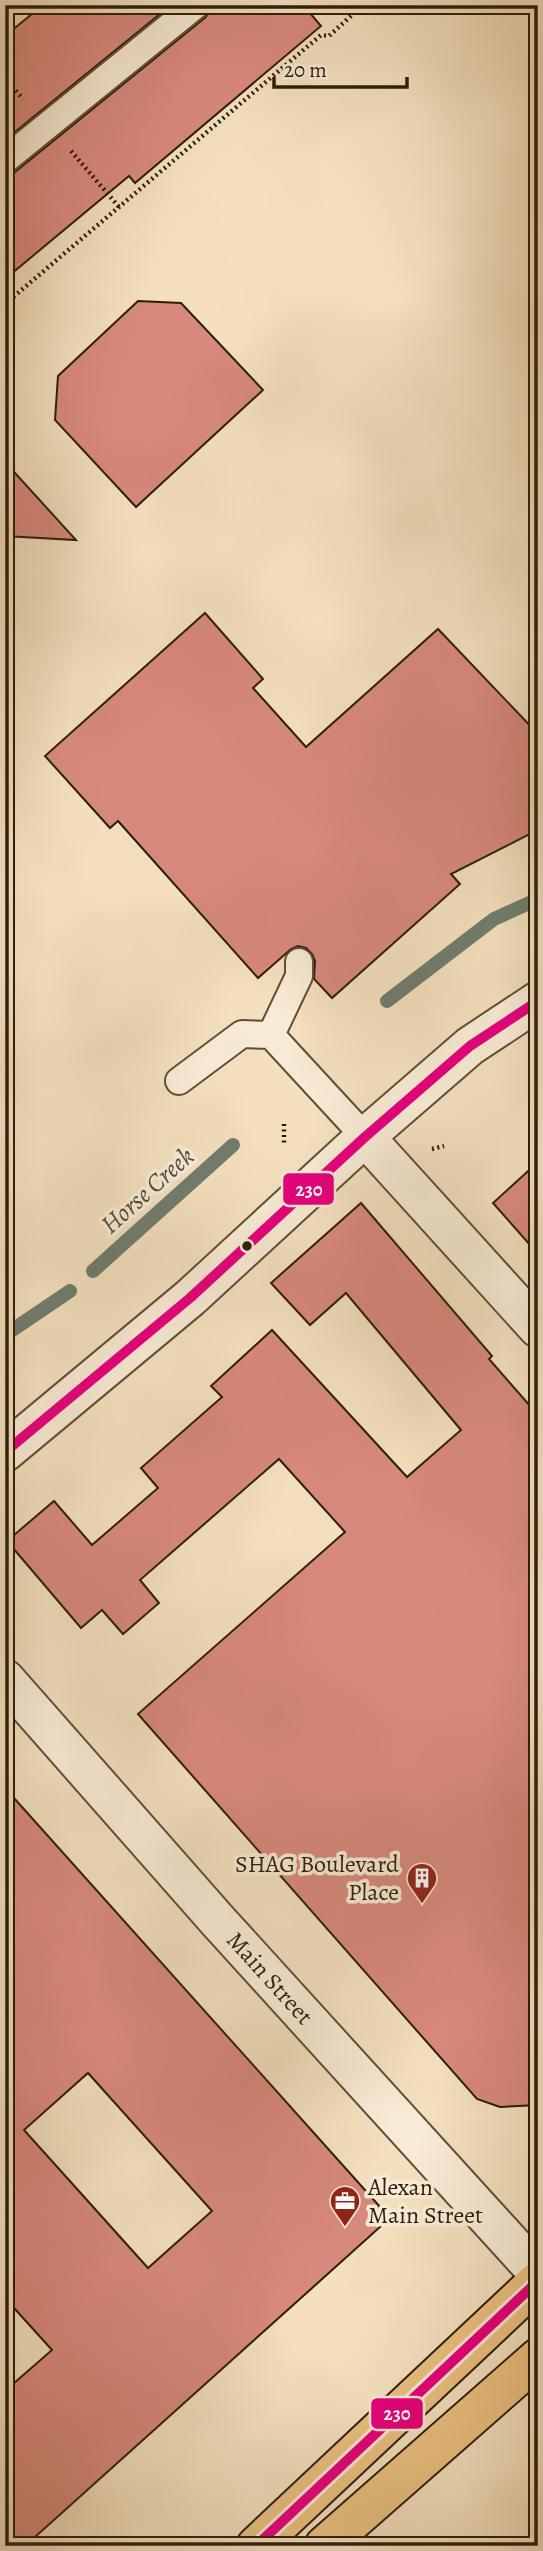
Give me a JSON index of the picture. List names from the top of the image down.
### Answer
{
  "streets": {
    "street": ["Main Street"]
  },
  "water": ["Horse Creek"],
  "places": {
    "building": ["SHAG Boulevard Place"],
    "office": ["Alexan Main Street"]
  },
  "lines": ["transit line 230"],
  "scale_bar": "20 m"
}
